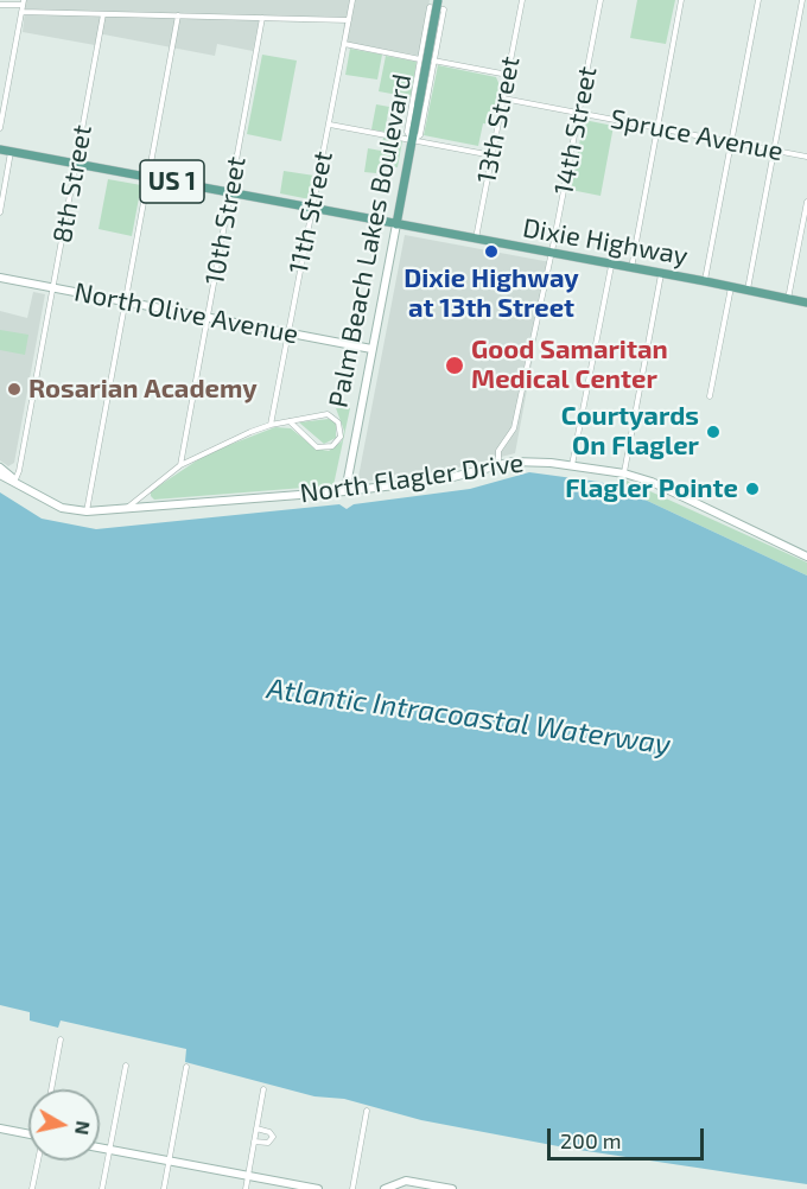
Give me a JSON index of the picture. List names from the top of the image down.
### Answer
{
  "streets": {
    "main road": ["US 1", "Palm Beach Lakes Boulevard", "Dixie Highway"],
    "street": [
      "13th Street",
      "14th Street",
      "Spruce Avenue",
      "8th Street",
      "11th Street",
      "10th Street",
      "North Olive Avenue",
      "North Flagler Drive"
    ]
  },
  "crossings": [
    ["13th Street", "Spruce Avenue"],
    ["13th Street", "Dixie Highway"],
    ["14th Street", "Spruce Avenue"],
    ["14th Street", "Dixie Highway"],
    ["14th Street", "North Flagler Drive"],
    ["US 1", "8th Street"],
    ["US 1", "11th Street"],
    ["US 1", "10th Street"],
    ["US 1", "Palm Beach Lakes Boulevard"],
    ["US 1", "Dixie Highway"],
    ["8th Street", "North Olive Avenue"],
    ["8th Street", "North Flagler Drive"],
    ["11th Street", "North Olive Avenue"],
    ["11th Street", "North Flagler Drive"],
    ["10th Street", "North Olive Avenue"],
    ["10th Street", "North Flagler Drive"],
    ["Palm Beach Lakes Boulevard", "Dixie Highway"],
    ["Palm Beach Lakes Boulevard", "North Olive Avenue"],
    ["Palm Beach Lakes Boulevard", "North Flagler Drive"]
  ],
  "water": ["Atlantic Intracoastal Waterway"],
  "places": [
    "Dixie Highway at 13th Street",
    "Good Samaritan Medical Center",
    "Rosarian Academy",
    "Courtyards On Flagler",
    "Flagler Pointe"
  ],
  "scale_bar": "200 m",
  "north": "right"
}
